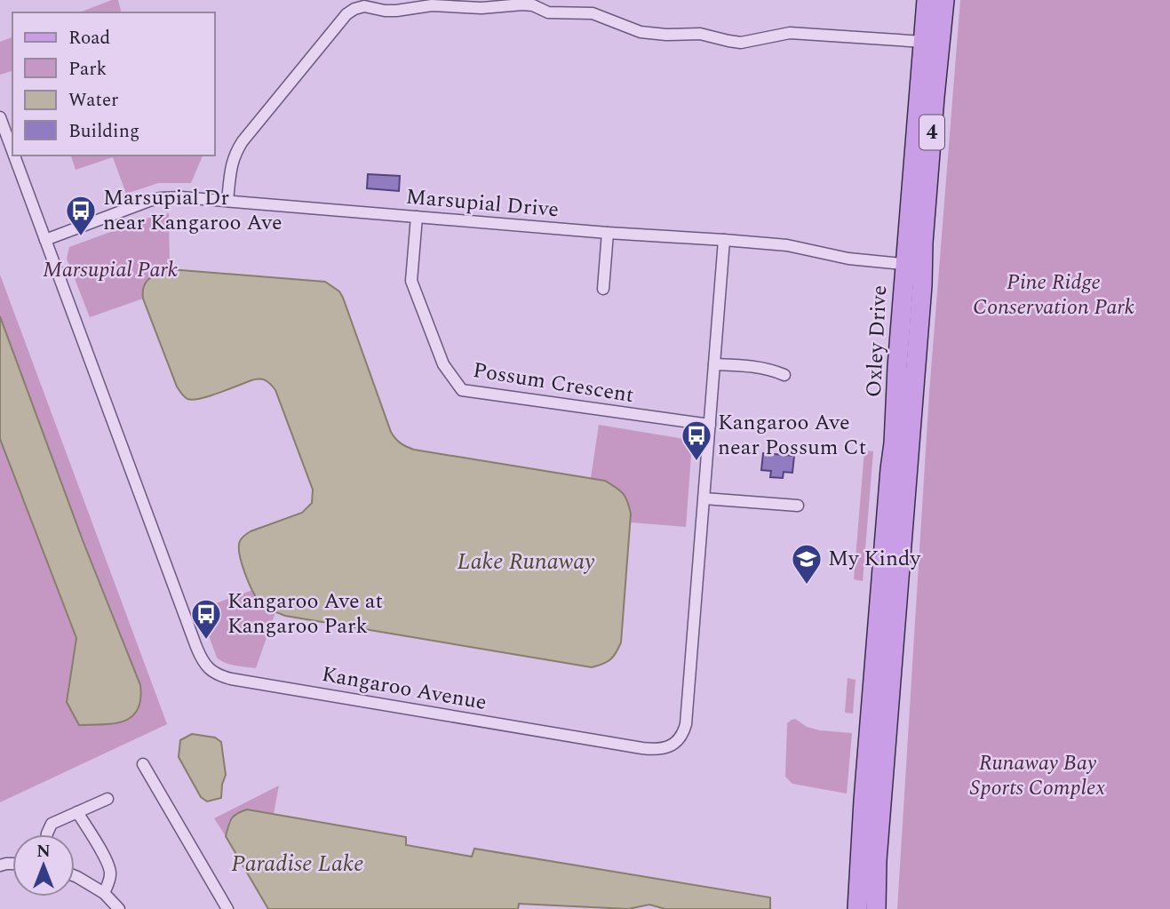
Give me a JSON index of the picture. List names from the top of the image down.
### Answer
{
  "streets": {
    "main road": ["4", "Oxley Drive"],
    "street": ["Marsupial Drive", "Possum Crescent", "Kangaroo Avenue"]
  },
  "crossings": [
    ["Marsupial Drive", "Oxley Drive"],
    ["Marsupial Drive", "Possum Crescent"],
    ["Marsupial Drive", "Kangaroo Avenue"],
    ["Possum Crescent", "Kangaroo Avenue"]
  ],
  "water": ["Lake Runaway", "Paradise Lake"],
  "parks": ["Marsupial Park", "Pine Ridge Conservation Park", "Runaway Bay Sports Complex"],
  "places": {
    "bus stop": ["Marsupial Dr near Kangaroo Ave", "Kangaroo Ave near Possum Ct", "Kangaroo Ave at Kangaroo Park"],
    "school or university": ["My Kindy"]
  },
  "legend": [
    "Road",
    "Park",
    "Water",
    "Building"
  ],
  "north": "top"
}
